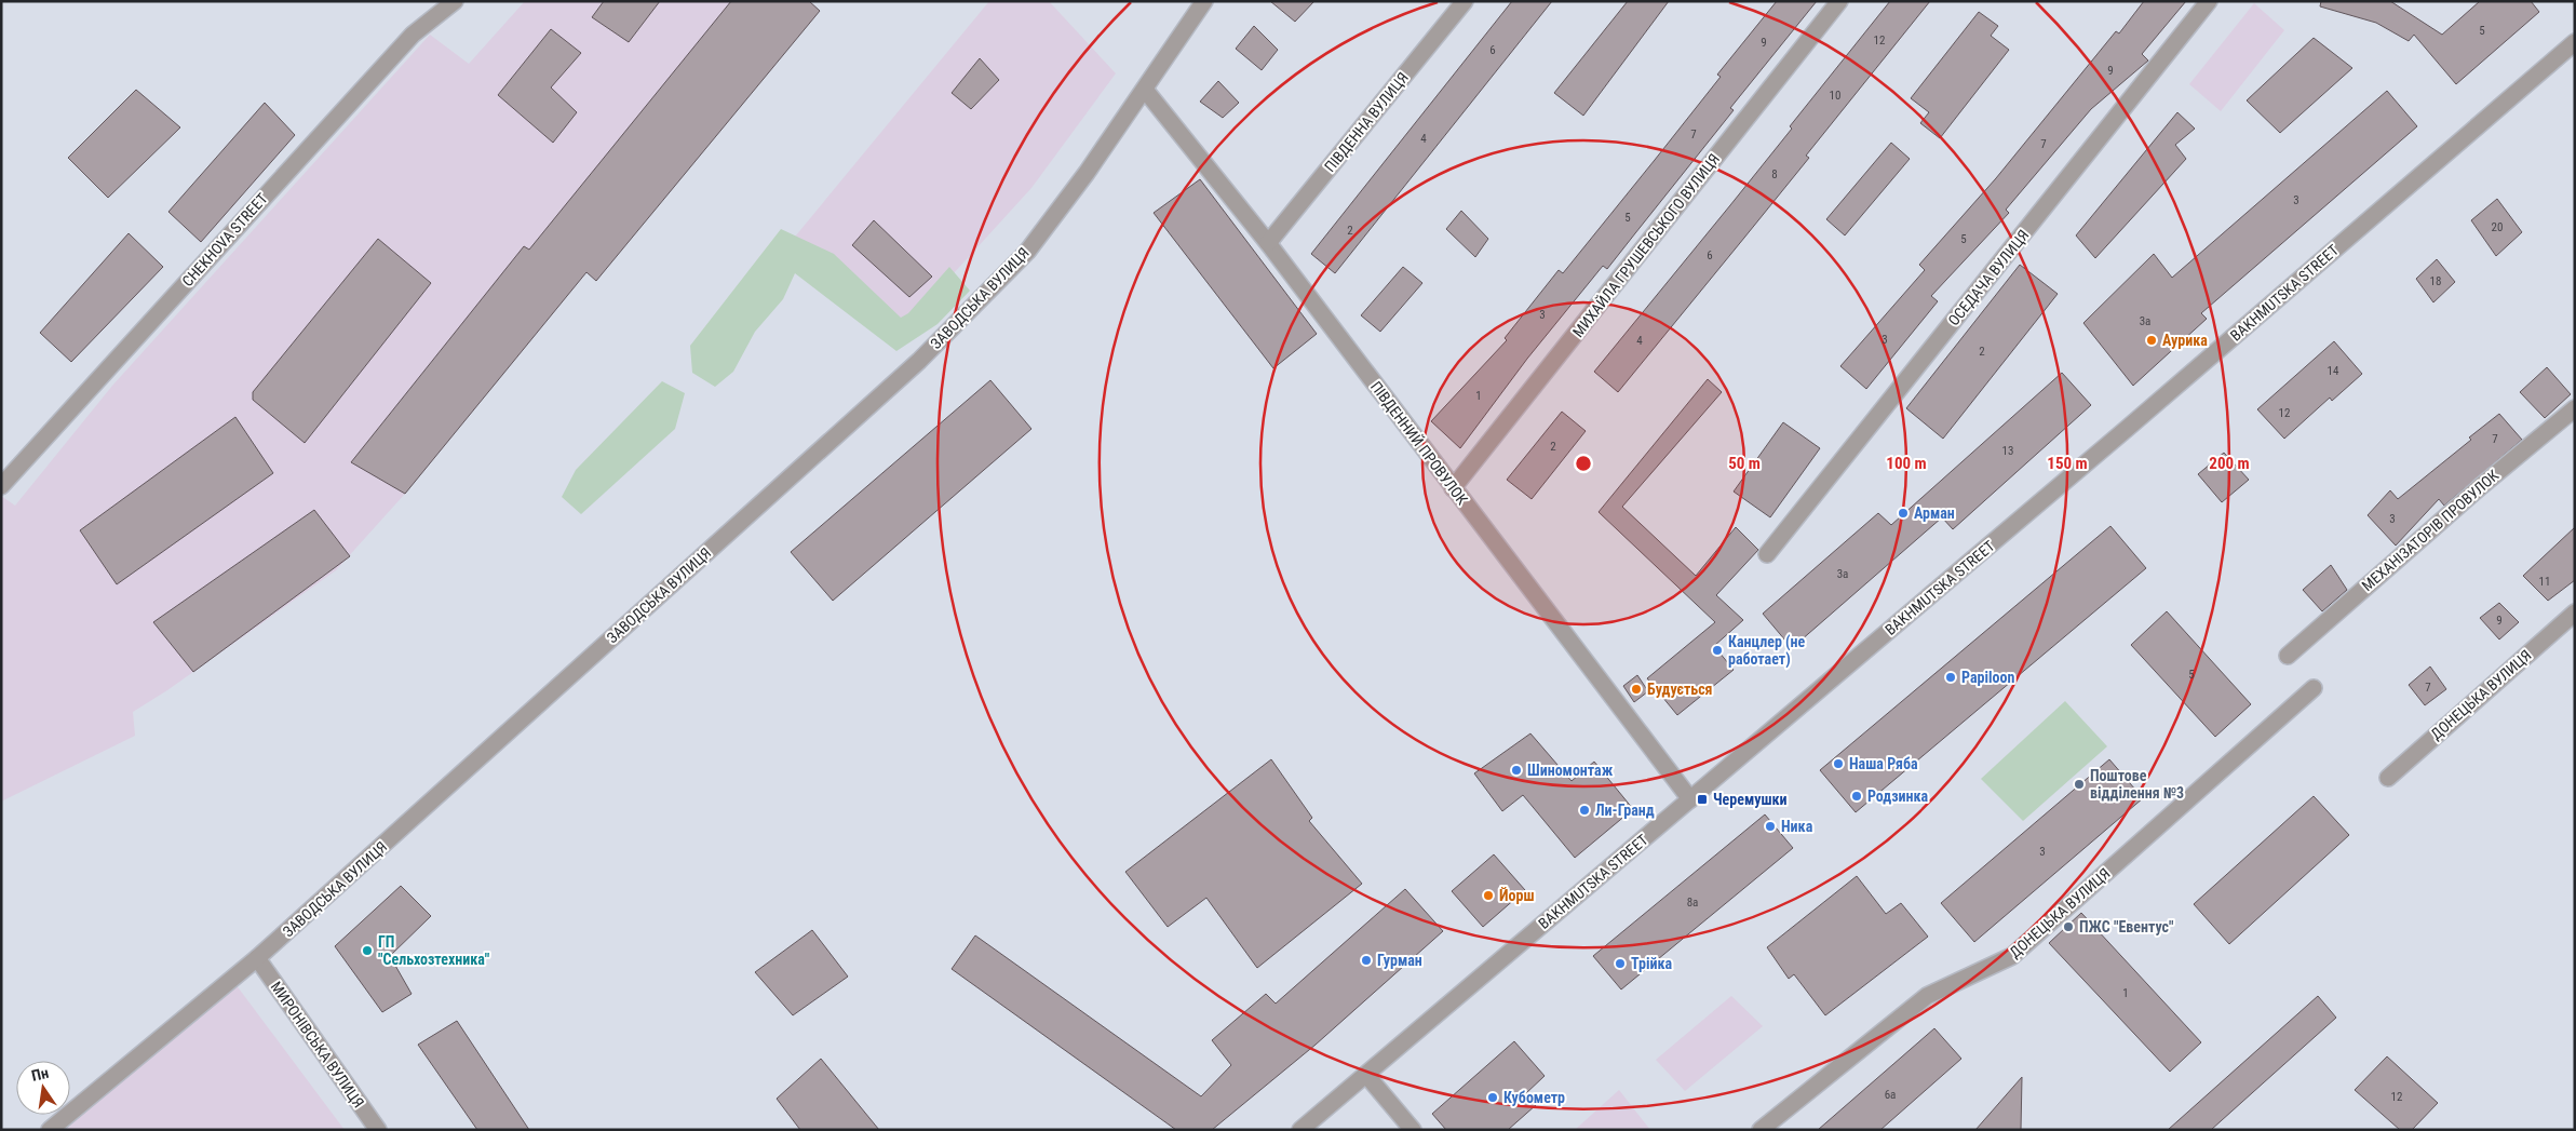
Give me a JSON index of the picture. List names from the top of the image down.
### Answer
{
  "streets": {
    "street": [
      "ПІВДЕННА ВУЛИЦЯ",
      "CHEKHOVA STREET",
      "МИХАЙЛА ГРУШЕВСЬКОГО ВУЛИЦЯ",
      "ОСЕДАЧА ВУЛИЦЯ",
      "BAKHMUTSKA STREET",
      "ЗАВОДСЬКА ВУЛИЦЯ",
      "ПІВДЕННИЙ ПРОВУЛОК",
      "МЕХАНІЗАТОРІВ ПРОВУЛОК",
      "ДОНЕЦЬКА ВУЛИЦЯ",
      "МИРОНІВСЬКА ВУЛИЦЯ"
    ]
  },
  "crossings": [
    ["ПІВДЕННА ВУЛИЦЯ", "ПІВДЕННИЙ ПРОВУЛОК"],
    ["МИХАЙЛА ГРУШЕВСЬКОГО ВУЛИЦЯ", "ПІВДЕННИЙ ПРОВУЛОК"],
    ["BAKHMUTSKA STREET", "ПІВДЕННИЙ ПРОВУЛОК"],
    ["ЗАВОДСЬКА ВУЛИЦЯ", "ПІВДЕННИЙ ПРОВУЛОК"],
    ["ЗАВОДСЬКА ВУЛИЦЯ", "МИРОНІВСЬКА ВУЛИЦЯ"]
  ],
  "places": {
    "other": [
      "Аурика",
      "Арман",
      "Канцлер (не работает)",
      "Papiloon",
      "Будується",
      "Наша Ряба",
      "Шиномонтаж",
      "Поштове відділення №3",
      "Родзинка",
      "Ли-Гранд",
      "Ника",
      "Йорш",
      "ПЖС \"Евентус\"",
      "ГП \"Сельхозтехника\"",
      "Гурман",
      "Трійка",
      "Кубометр"
    ],
    "transit": ["Черемушки"]
  },
  "house_numbers": [
    "5",
    "12",
    "9",
    "6",
    "9",
    "10",
    "7",
    "4",
    "7",
    "8",
    "3",
    "5",
    "20",
    "2",
    "5",
    "6",
    "18",
    "3",
    "3а",
    "3",
    "4",
    "2",
    "14",
    "1",
    "12",
    "7",
    "2",
    "13",
    "3",
    "3а",
    "11",
    "9",
    "5",
    "7",
    "3",
    "8а",
    "1",
    "6а",
    "12"
  ],
  "north": "top",
  "rings": [
    "50 m",
    "100 m",
    "150 m",
    "200 m"
  ]
}
